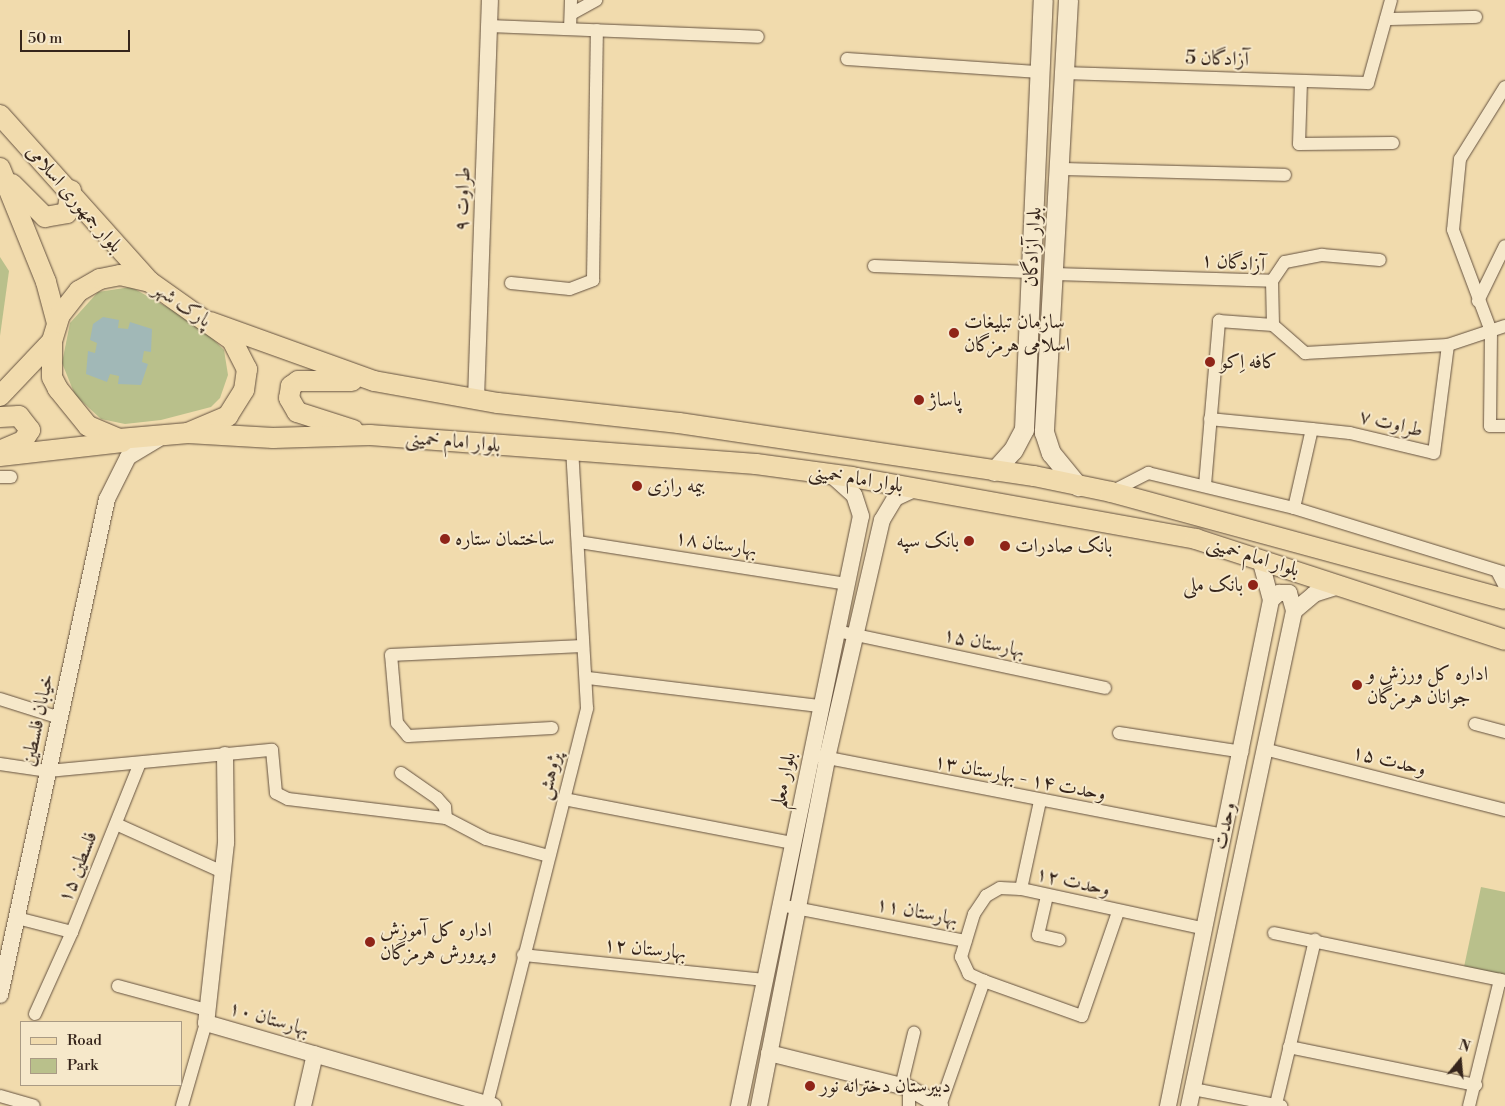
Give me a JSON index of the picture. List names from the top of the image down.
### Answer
{
  "streets": {
    "main road": [
      "بلوار جمهوری اسلامی",
      "بلوار آزادگان",
      "پارک شهر",
      "بلوار امام خمینی"
    ],
    "street": [
      "آزادگان 5",
      "طراوت ۹",
      "آزادگان ۱",
      "طراوت ۷",
      "بهارستان ۱۸",
      "بهارستان ۱۵",
      "خیابان فلسطین",
      "وحدت ۱۵",
      "پژوهش",
      "وحدت ۱۴ - بهارستان ۱۳",
      "بلوار معلم",
      "وحدت",
      "فلسطین ۱۵",
      "وحدت ۱۲",
      "بهارستان ۱۱",
      "بهارستان ۱۲",
      "بهارستان ۱۰"
    ]
  },
  "crossings": [
    ["آزادگان 5", "بلوار آزادگان"],
    ["بلوار جمهوری اسلامی", "پارک شهر"],
    ["طراوت ۹", "بلوار امام خمینی"],
    ["بلوار آزادگان", "آزادگان ۱"],
    ["بلوار آزادگان", "بلوار امام خمینی"],
    ["پارک شهر", "بلوار امام خمینی"],
    ["پارک شهر", "خیابان فلسطین"],
    ["بلوار امام خمینی", "پژوهش"],
    ["بلوار امام خمینی", "بلوار معلم"],
    ["بلوار امام خمینی", "وحدت"],
    ["بهارستان ۱۸", "پژوهش"],
    ["بهارستان ۱۸", "بلوار معلم"],
    ["بهارستان ۱۵", "بلوار معلم"],
    ["خیابان فلسطین", "فلسطین ۱۵"],
    ["وحدت ۱۵", "وحدت"],
    ["پژوهش", "بهارستان ۱۲"],
    ["پژوهش", "بهارستان ۱۰"],
    ["وحدت ۱۴ - بهارستان ۱۳", "بلوار معلم"],
    ["وحدت ۱۴ - بهارستان ۱۳", "وحدت"],
    ["بلوار معلم", "بهارستان ۱۱"],
    ["بلوار معلم", "بهارستان ۱۲"],
    ["وحدت", "وحدت ۱۲"],
    ["وحدت ۱۲", "بهارستان ۱۱"]
  ],
  "places": [
    "سازمان تبلیغات اسلامی هرمزگان",
    "کافه اِکو",
    "پاساژ",
    "بیمه رازی",
    "ساختمان ستاره",
    "بانک سپه",
    "بانک صادرات",
    "بانک ملی",
    "اداره کل ورزش و جوانان هرمزگان",
    "اداره کل آموزش و پرورش هرمزگان",
    "دبیرستان دخترانه نور"
  ],
  "legend": ["Road", "Park"],
  "scale_bar": "50 m",
  "north": "top"
}
